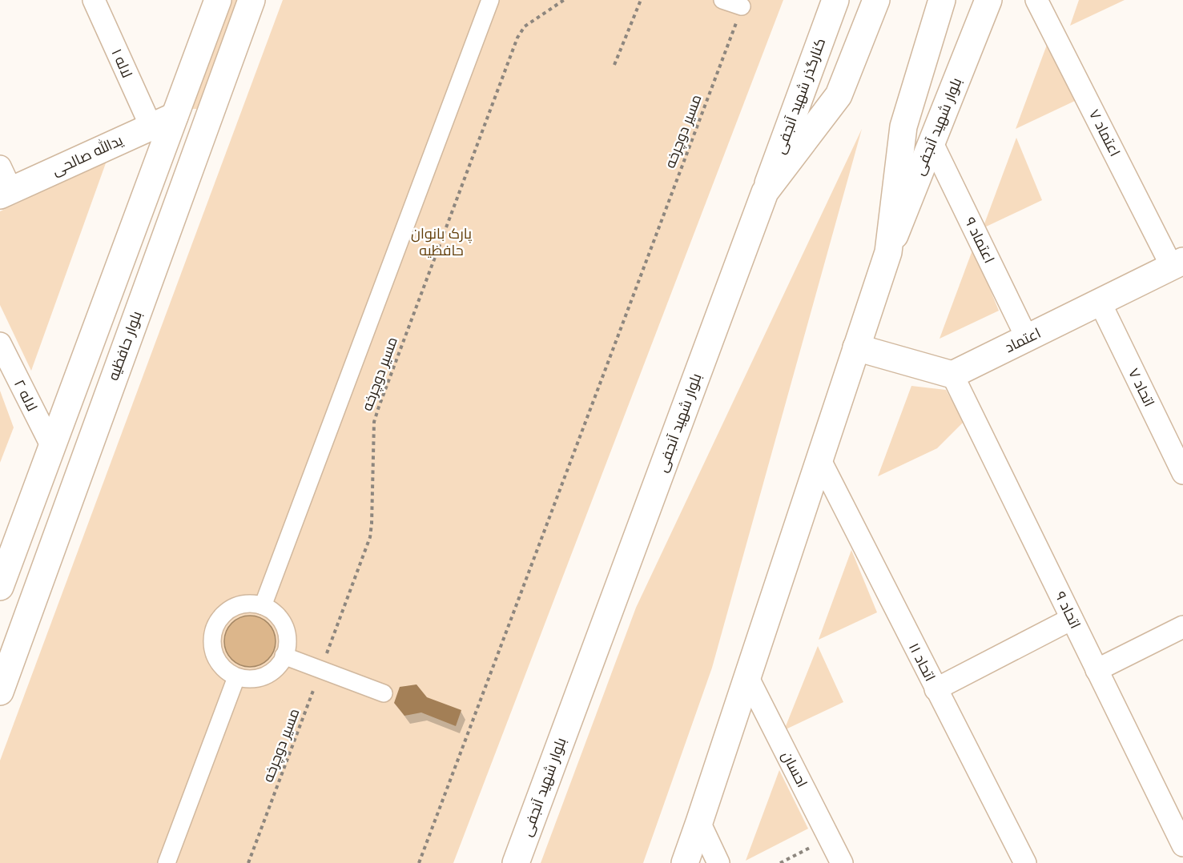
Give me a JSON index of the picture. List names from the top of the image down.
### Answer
{
  "streets": {
    "main road": [
      "کنارگذر شهید آنجفی",
      "بلوار شهید آنجفی",
      "یدالله صالحی",
      "اعتماد",
      "بلوار حافظیه"
    ],
    "street": [
      "لاله ۱",
      "اعتماد ۷",
      "اعتماد ۹",
      "اتحاد ۷",
      "لاله ۲",
      "اتحاد ۹",
      "اتحاد ۱۱",
      "احسان"
    ],
    "path": ["مسیر دوچرخه"]
  },
  "crossings": [
    ["لاله ۱", "یدالله صالحی"],
    ["کنارگذر شهید آنجفی", "بلوار شهید آنجفی"],
    ["بلوار شهید آنجفی", "اعتماد ۹"],
    ["بلوار شهید آنجفی", "اتحاد ۱۱"],
    ["بلوار شهید آنجفی", "احسان"],
    ["اعتماد ۷", "اعتماد"],
    ["اعتماد ۹", "اعتماد"],
    ["اعتماد", "اتحاد ۷"],
    ["اعتماد", "اتحاد ۹"]
  ],
  "parks": ["پارک بانوان حافظیه"]
}
